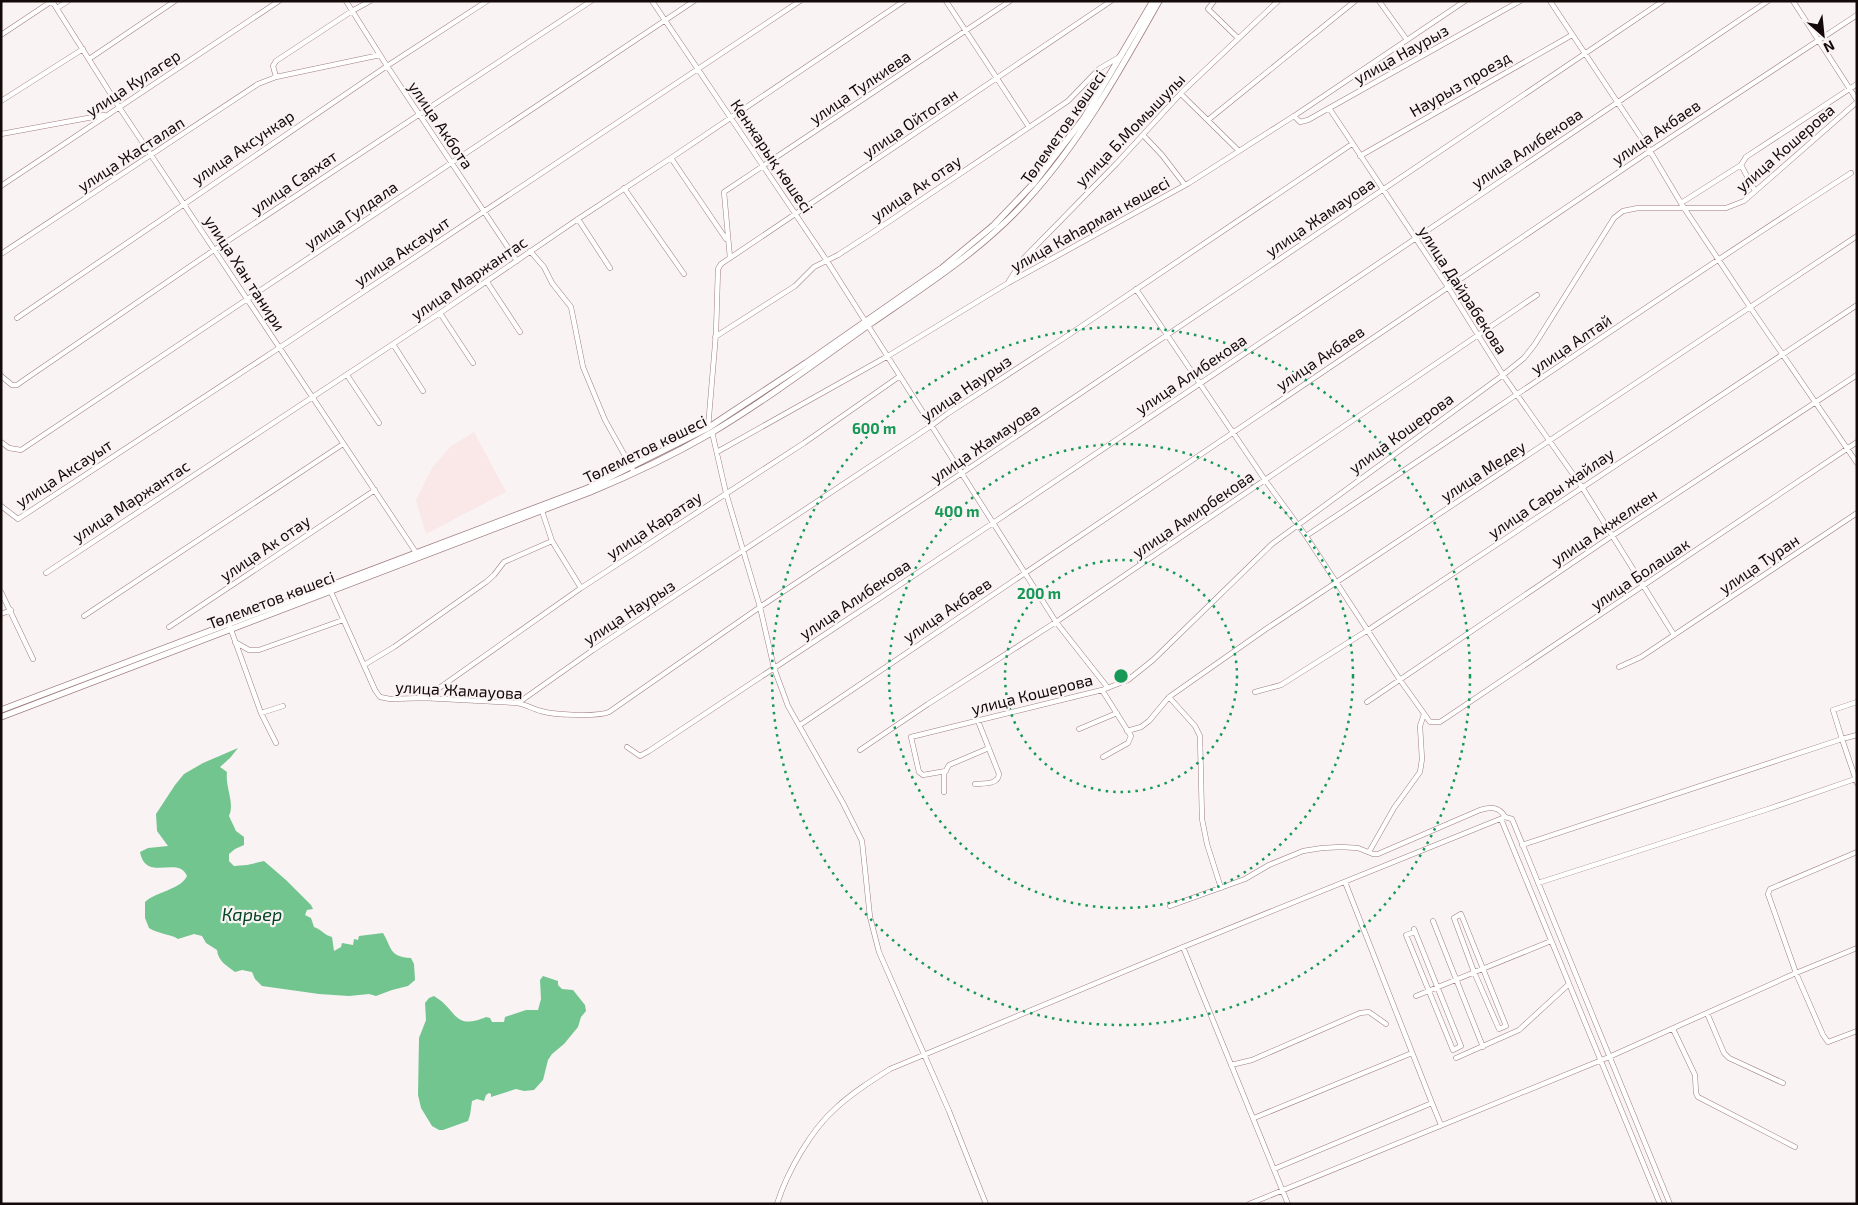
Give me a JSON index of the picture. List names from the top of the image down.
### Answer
{
  "streets": {
    "main road": ["Төлеметов көшесі"],
    "street": [
      "улица Наурыз",
      "улица Кулагер",
      "Наурыз проезд",
      "улица Тулкиева",
      "улица Ойтоган",
      "улица Акбота",
      "улица Б.Момышулы",
      "улица Акбаев",
      "улица Аксункар",
      "улица Алибекова",
      "улица Кошерова",
      "улица Жасталап",
      "Кенжарық көшесі",
      "улица Саяхат",
      "улица Ак отау",
      "улица Гулдала",
      "улица Жамауова",
      "улица Каһарман көшесі",
      "улица Аксауыт",
      "улица Хан танири",
      "улица Маржантас",
      "улица Дайрабекова",
      "улица Алтай",
      "улица Медеу",
      "улица Сары жайлау",
      "улица Амирбекова",
      "улица Каратау",
      "улица Акжелкен",
      "улица Туран",
      "улица Болашак"
    ]
  },
  "crossings": [
    ["улица Наурыз", "Кенжарық көшесі"],
    ["улица Наурыз", "улица Жамауова"],
    ["улица Наурыз", "улица Каһарман көшесі"],
    ["улица Наурыз", "улица Дайрабекова"],
    ["улица Кулагер", "улица Хан танири"],
    ["Наурыз проезд", "улица Дайрабекова"],
    ["улица Тулкиева", "Кенжарық көшесі"],
    ["улица Ойтоган", "Кенжарық көшесі"],
    ["улица Ойтоган", "улица Ак отау"],
    ["улица Акбота", "улица Аксункар"],
    ["улица Акбота", "улица Жасталап"],
    ["улица Акбота", "улица Саяхат"],
    ["улица Акбота", "улица Гулдала"],
    ["улица Акбота", "улица Аксауыт"],
    ["улица Акбота", "улица Маржантас"],
    ["Төлеметов көшесі", "Кенжарық көшесі"],
    ["Төлеметов көшесі", "улица Ак отау"],
    ["Төлеметов көшесі", "улица Жамауова"],
    ["Төлеметов көшесі", "улица Хан танири"],
    ["улица Б.Момышулы", "улица Каһарман көшесі"],
    ["улица Акбаев", "Кенжарық көшесі"],
    ["улица Акбаев", "улица Дайрабекова"],
    ["улица Аксункар", "улица Хан танири"],
    ["улица Алибекова", "Кенжарық көшесі"],
    ["улица Алибекова", "улица Дайрабекова"],
    ["улица Кошерова", "Кенжарық көшесі"],
    ["улица Кошерова", "улица Дайрабекова"],
    ["улица Жасталап", "улица Хан танири"],
    ["Кенжарық көшесі", "улица Ак отау"],
    ["Кенжарық көшесі", "улица Гулдала"],
    ["Кенжарық көшесі", "улица Жамауова"],
    ["Кенжарық көшесі", "улица Каһарман көшесі"],
    ["Кенжарық көшесі", "улица Аксауыт"],
    ["Кенжарық көшесі", "улица Маржантас"],
    ["Кенжарық көшесі", "улица Медеу"],
    ["Кенжарық көшесі", "улица Амирбекова"],
    ["Кенжарық көшесі", "улица Каратау"],
    ["улица Саяхат", "улица Хан танири"],
    ["улица Ак отау", "улица Хан танири"],
    ["улица Гулдала", "улица Хан танири"],
    ["улица Жамауова", "улица Дайрабекова"],
    ["улица Жамауова", "улица Каратау"],
    ["улица Аксауыт", "улица Хан танири"],
    ["улица Хан танири", "улица Маржантас"],
    ["улица Дайрабекова", "улица Алтай"],
    ["улица Дайрабекова", "улица Медеу"],
    ["улица Дайрабекова", "улица Сары жайлау"],
    ["улица Дайрабекова", "улица Амирбекова"],
    ["улица Дайрабекова", "улица Акжелкен"],
    ["улица Дайрабекова", "улица Туран"],
    ["улица Дайрабекова", "улица Болашак"]
  ],
  "water": ["Карьер"],
  "north": "bottom right",
  "rings": ["600 m", "400 m", "200 m"]
}
